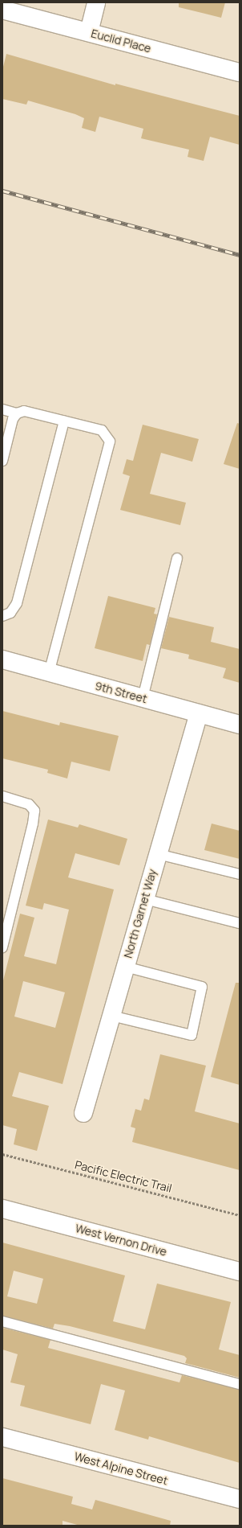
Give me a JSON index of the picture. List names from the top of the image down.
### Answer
{
  "streets": {
    "street": [
      "Euclid Place",
      "9th Street",
      "North Garnet Way",
      "West Vernon Drive",
      "West Alpine Street"
    ],
    "path": ["Pacific Electric Trail"]
  },
  "crossings": [
    ["9th Street", "North Garnet Way"]
  ]
}
